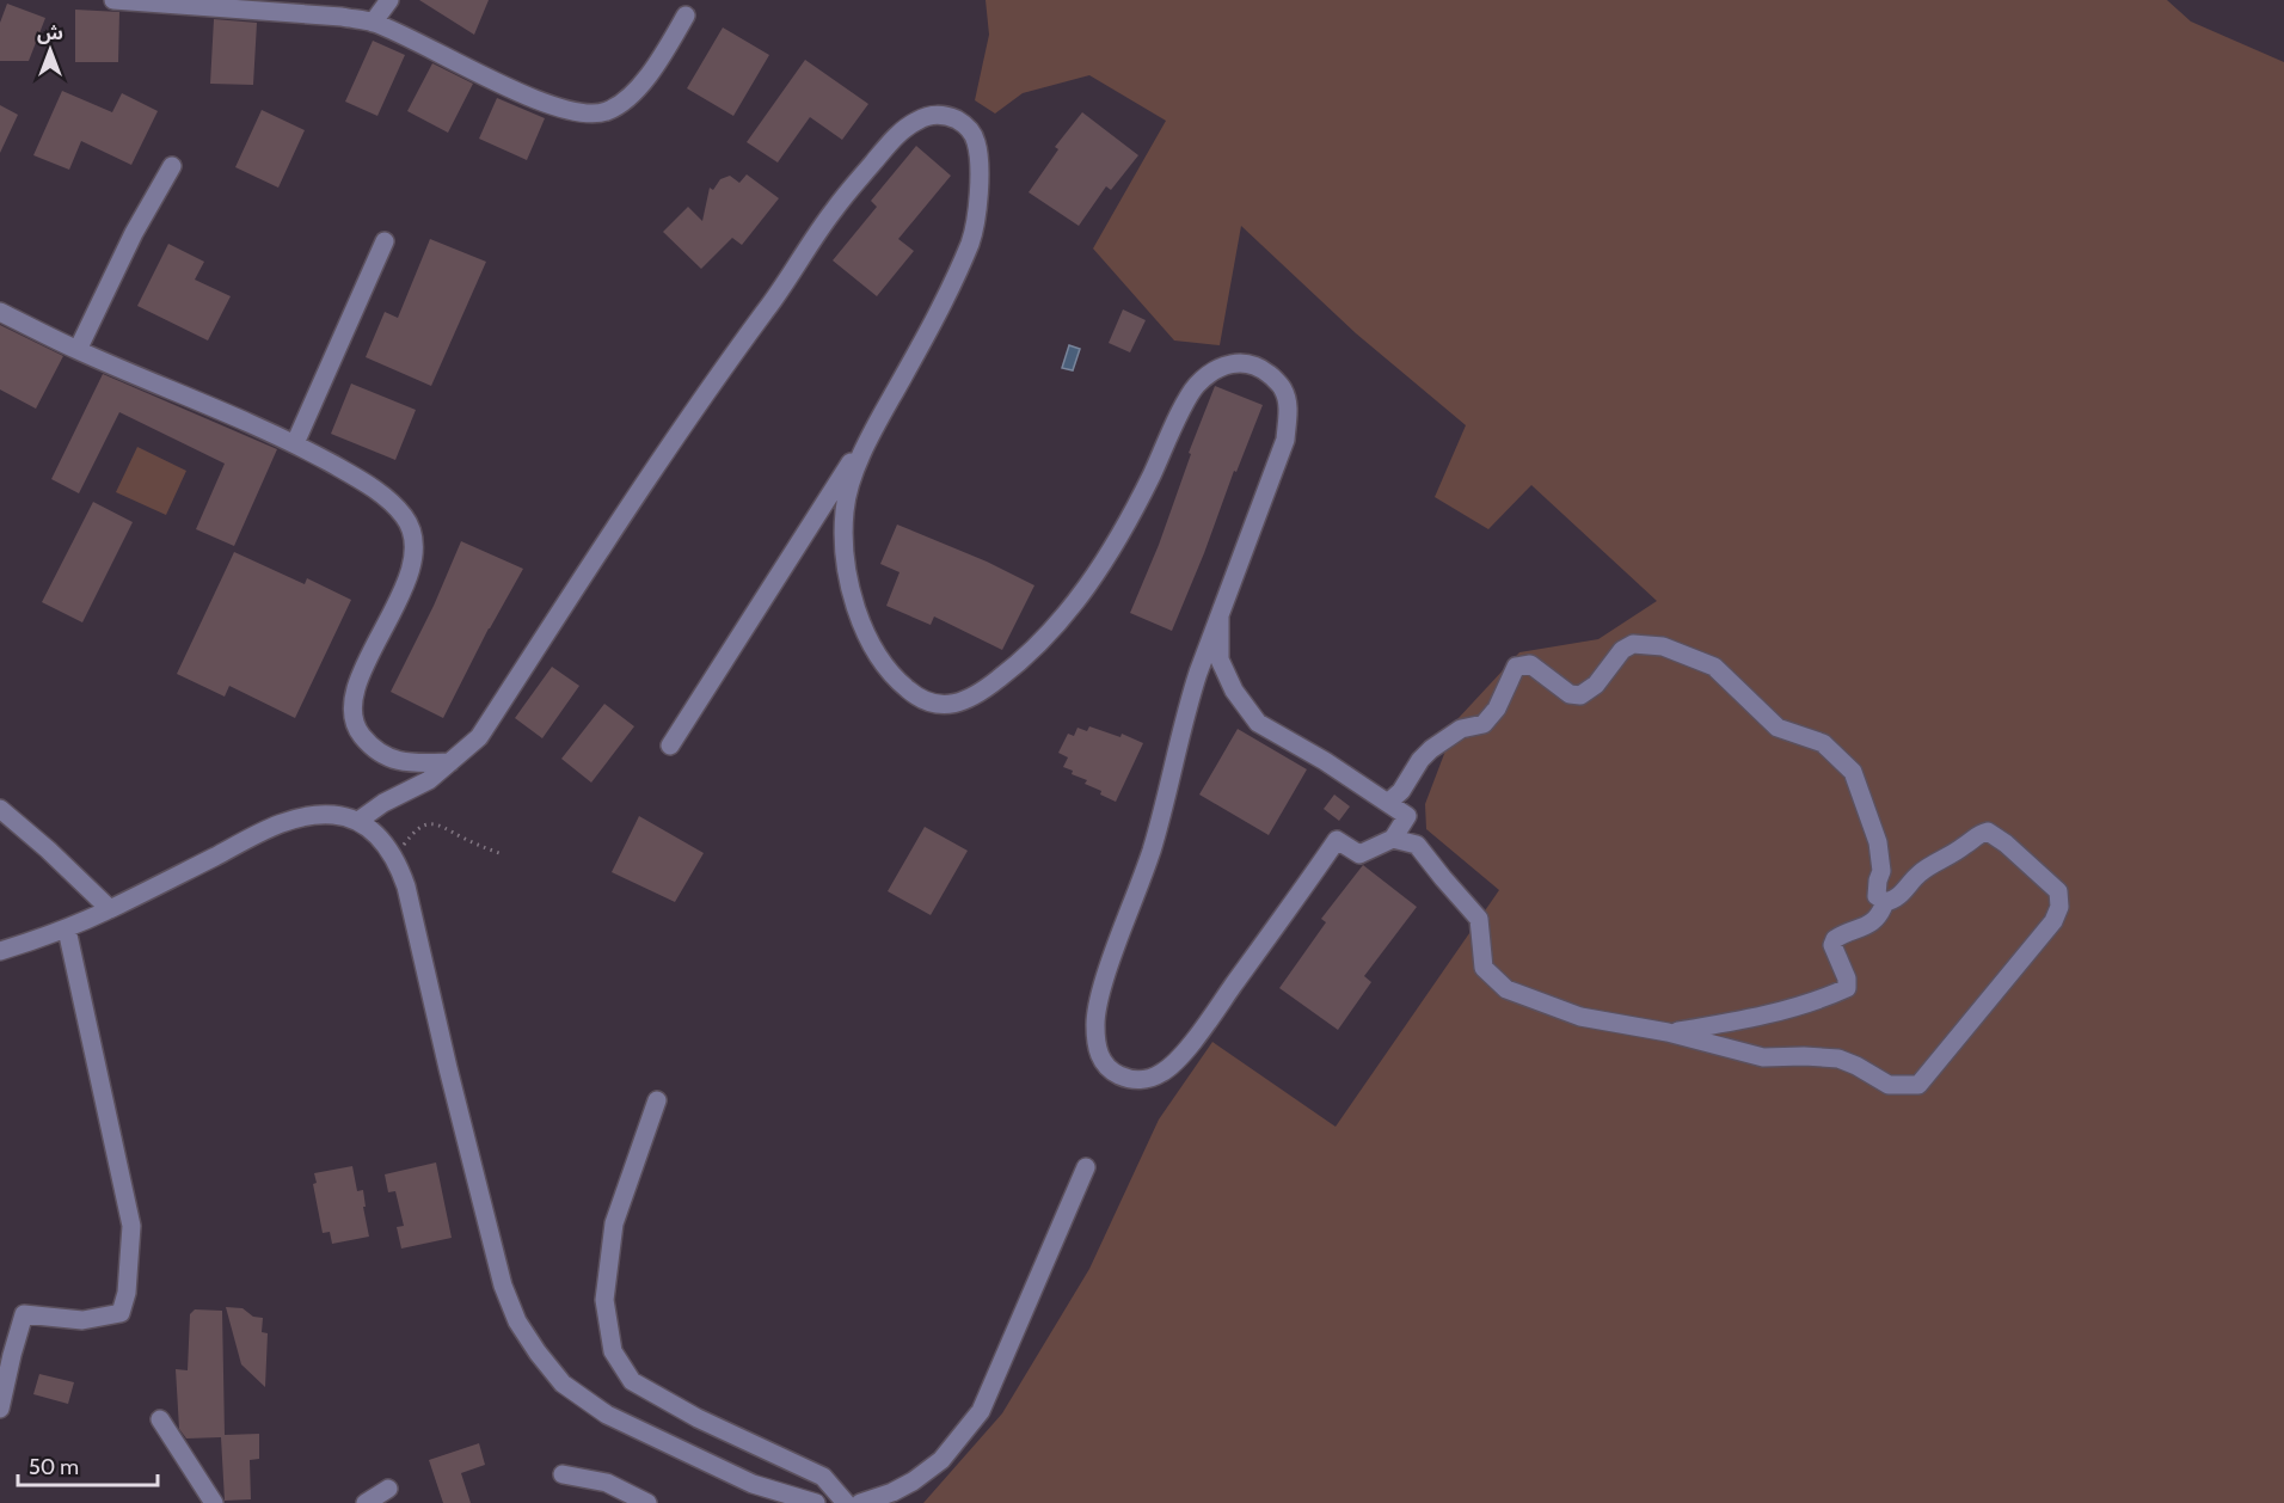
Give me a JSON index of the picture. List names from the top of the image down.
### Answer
{
  "scale_bar": "50 m",
  "north": "top"
}
